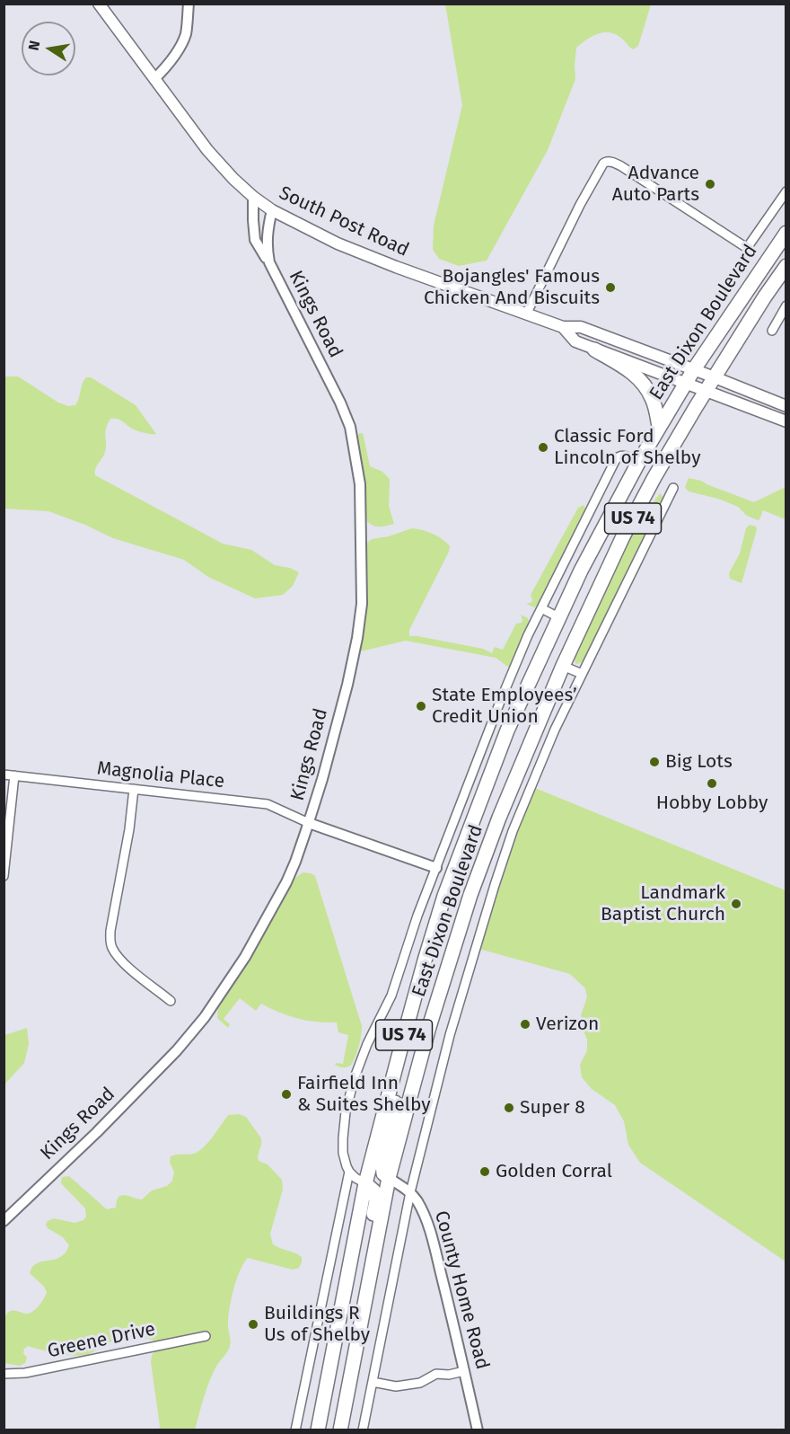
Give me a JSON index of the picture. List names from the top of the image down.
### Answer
{
  "streets": {
    "highway": ["East Dixon Boulevard", "US 74"],
    "main road": ["South Post Road"],
    "street": [
      "Kings Road",
      "Magnolia Place",
      "County Home Road",
      "Greene Drive"
    ]
  },
  "crossings": [
    ["South Post Road", "Kings Road"],
    ["South Post Road", "East Dixon Boulevard"],
    ["Kings Road", "Magnolia Place"],
    ["East Dixon Boulevard", "County Home Road"]
  ],
  "places": [
    "Advance Auto Parts",
    "Bojangles' Famous Chicken And Biscuits",
    "Classic Ford Lincoln of Shelby",
    "State Employees’ Credit Union",
    "Big Lots",
    "Hobby Lobby",
    "Landmark Baptist Church",
    "Verizon",
    "Fairfield Inn & Suites Shelby",
    "Super 8",
    "Golden Corral",
    "Buildings R Us of Shelby"
  ],
  "north": "left"
}
